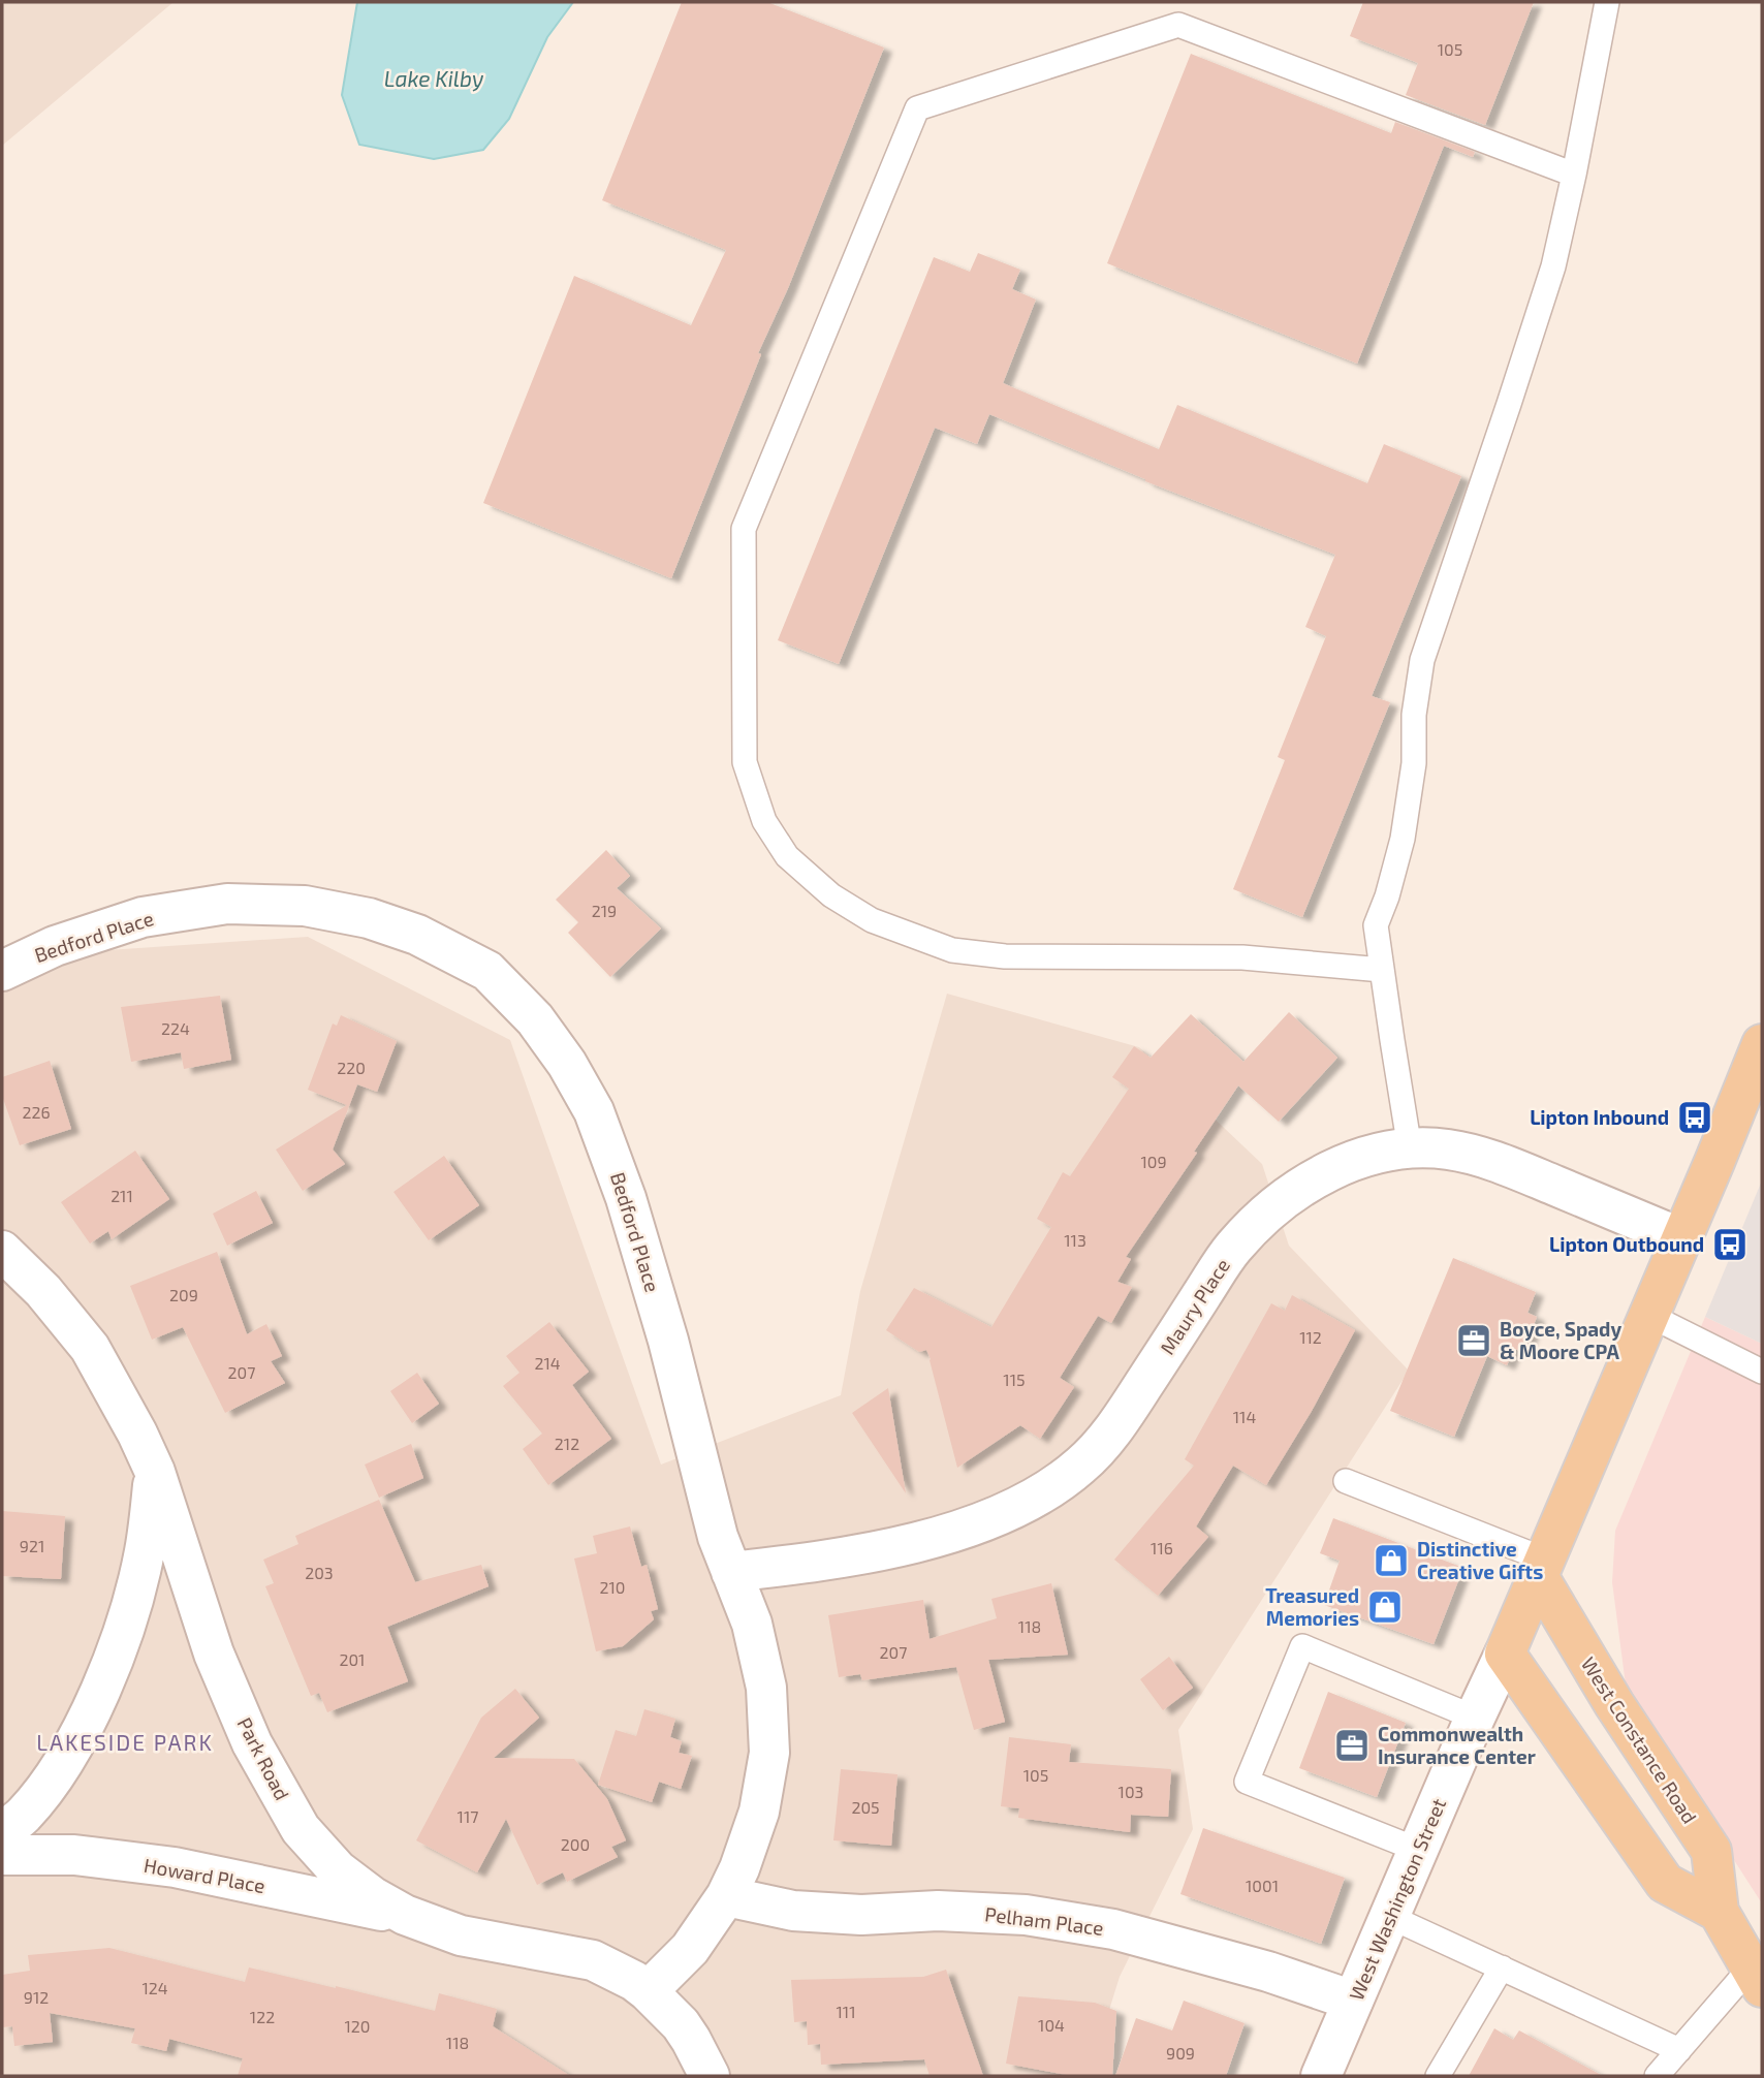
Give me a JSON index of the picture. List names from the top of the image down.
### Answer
{
  "streets": {
    "main road": ["West Constance Road", "West Washington Street"],
    "street": [
      "Bedford Place",
      "Maury Place",
      "Park Road",
      "Howard Place",
      "Pelham Place"
    ]
  },
  "crossings": [
    ["Bedford Place", "Maury Place"],
    ["Bedford Place", "Park Road"],
    ["Bedford Place", "Pelham Place"],
    ["Maury Place", "West Washington Street"],
    ["West Constance Road", "West Washington Street"],
    ["Park Road", "Howard Place"],
    ["West Washington Street", "Pelham Place"]
  ],
  "districts": ["LAKESIDE PARK"],
  "water": ["Lake Kilby"],
  "places": {
    "bus stop": ["Lipton Inbound", "Lipton Outbound"],
    "office": ["Boyce, Spady & Moore CPA", "Commonwealth Insurance Center"],
    "shop": ["Distinctive Creative Gifts", "Treasured Memories"]
  },
  "house_numbers": [
    "105",
    "219",
    "224",
    "220",
    "226",
    "109",
    "211",
    "113",
    "209",
    "112",
    "214",
    "207",
    "115",
    "114",
    "212",
    "921",
    "116",
    "203",
    "210",
    "118",
    "207",
    "201",
    "105",
    "103",
    "205",
    "117",
    "200",
    "1001",
    "124",
    "912",
    "111",
    "122",
    "104",
    "120",
    "118",
    "909"
  ]
}
